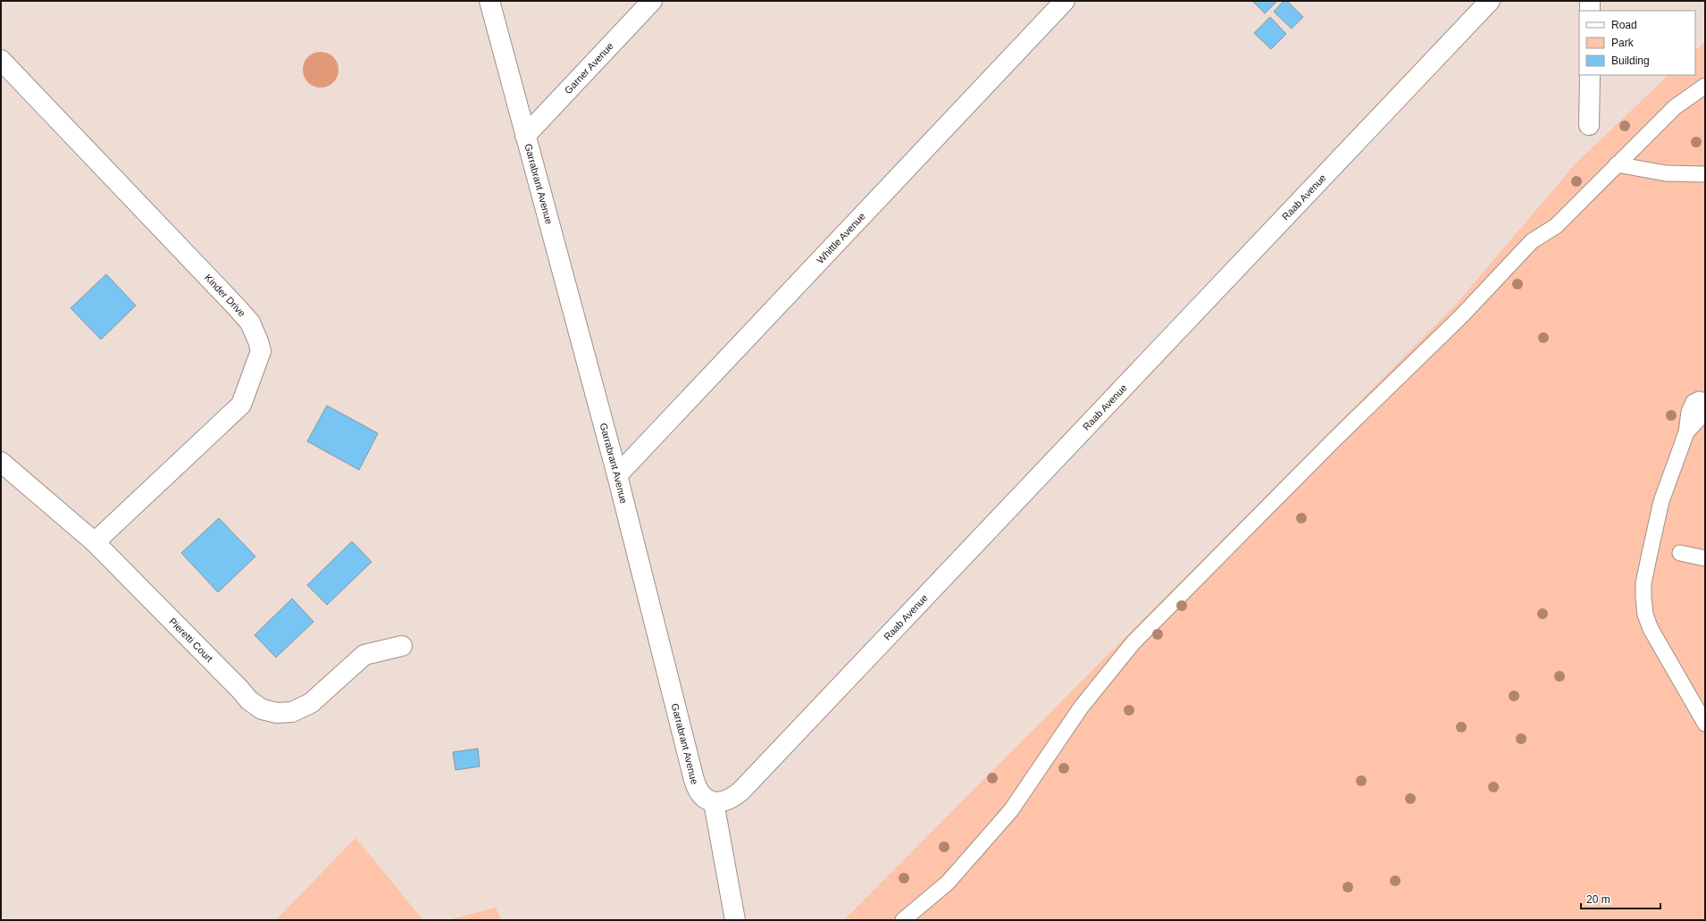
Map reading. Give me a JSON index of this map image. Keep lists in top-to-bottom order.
{
  "streets": {
    "street": [
      "Garner Avenue",
      "Garrabrant Avenue",
      "Raab Avenue",
      "Whittle Avenue",
      "Kinder Drive",
      "Pieretti Court"
    ]
  },
  "crossings": [
    ["Garner Avenue", "Garrabrant Avenue"],
    ["Garrabrant Avenue", "Raab Avenue"],
    ["Garrabrant Avenue", "Whittle Avenue"],
    ["Kinder Drive", "Pieretti Court"]
  ],
  "legend": ["Road", "Park", "Building"],
  "scale_bar": "20 m"
}
